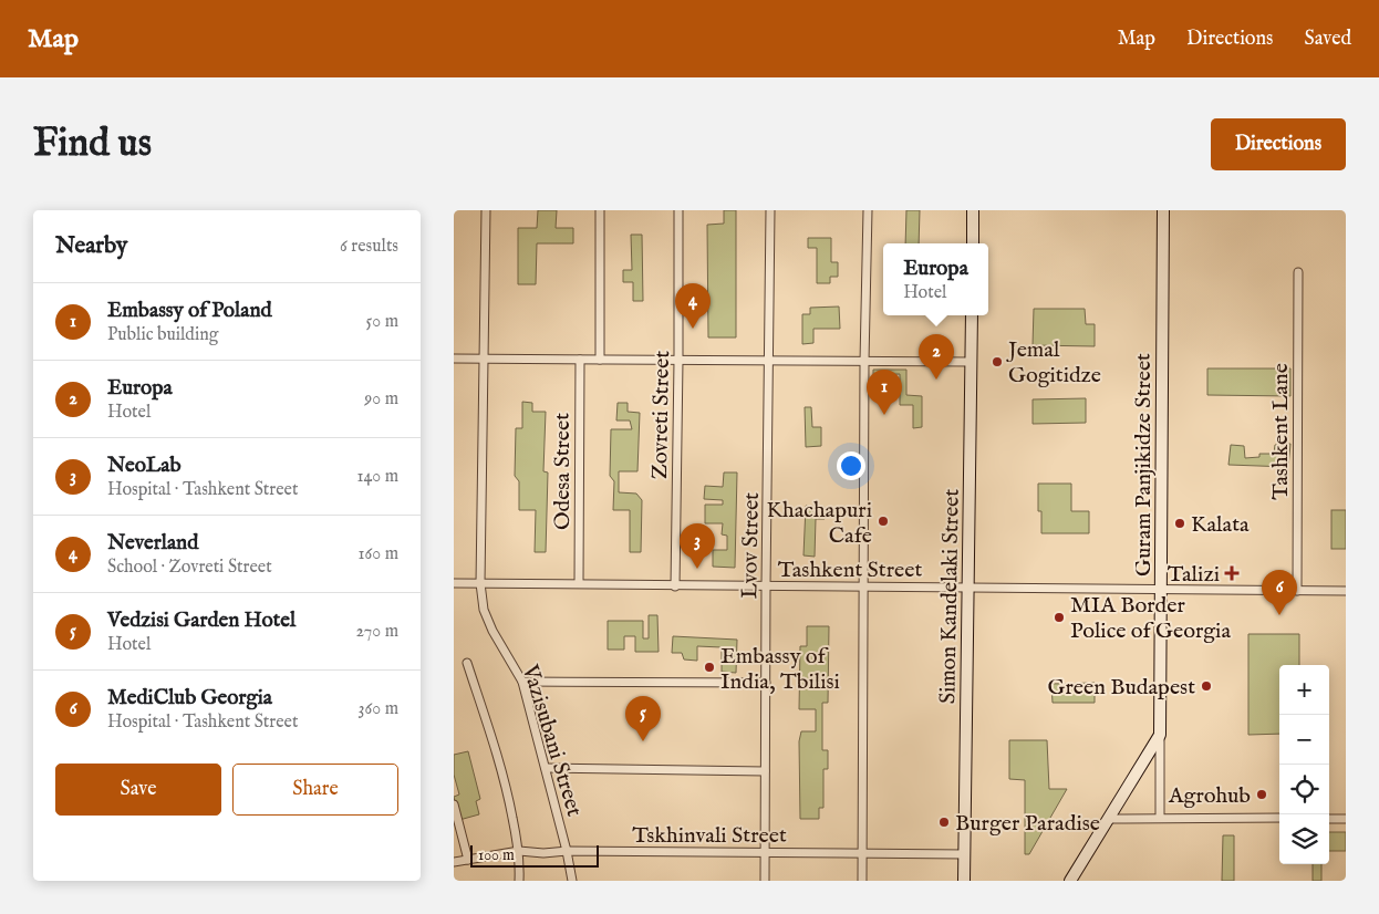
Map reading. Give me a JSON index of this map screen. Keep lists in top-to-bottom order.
{
  "streets": {
    "main road": ["Guram Panjikidze Street", "Simon Kandelaki Street"],
    "street": [
      "Zovreti Street",
      "Tashkent Lane",
      "Odesa Street",
      "Lvov Street",
      "Tashkent Street",
      "Vazisubani Street",
      "Tskhinvali Street"
    ]
  },
  "crossings": [
    ["Zovreti Street", "Tashkent Street"],
    ["Tashkent Lane", "Tashkent Street"],
    ["Guram Panjikidze Street", "Tashkent Street"],
    ["Odesa Street", "Tashkent Street"],
    ["Lvov Street", "Tashkent Street"],
    ["Lvov Street", "Tskhinvali Street"],
    ["Tashkent Street", "Simon Kandelaki Street"],
    ["Tashkent Street", "Vazisubani Street"],
    ["Simon Kandelaki Street", "Tskhinvali Street"],
    ["Vazisubani Street", "Tskhinvali Street"]
  ],
  "places": {
    "other": [
      "Jemal Gogitidze",
      "Khachapuri Cafe",
      "Kalata",
      "MIA Border Police of Georgia",
      "Embassy of India, Tbilisi",
      "Green Budapest",
      "Agrohub",
      "Burger Paradise"
    ],
    "health": ["Talizi"]
  },
  "scale_bar": "100 m",
  "page": {
    "header": "Map",
    "nav": ["Map", "Directions", "Saved"],
    "buttons": [
      "Directions",
      ["Save", "Share"]
    ],
    "title": "Find us",
    "heading": ["Nearby", "6 results"],
    "popup": ["Europa", "Hotel"],
    "list": [
      {
        "mark": "1",
        "name": "Embassy of Poland",
        "note": "Public building",
        "value": "50 m"
      },
      {
        "mark": "2",
        "name": "Europa",
        "note": "Hotel",
        "value": "90 m"
      },
      {
        "mark": "3",
        "name": "NeoLab",
        "note": "Hospital · Tashkent Street",
        "value": "140 m"
      },
      {
        "mark": "4",
        "name": "Neverland",
        "note": "School · Zovreti Street",
        "value": "160 m"
      },
      {
        "mark": "5",
        "name": "Vedzisi Garden Hotel",
        "note": "Hotel",
        "value": "270 m"
      },
      {
        "mark": "6",
        "name": "MediClub Georgia",
        "note": "Hospital · Tashkent Street",
        "value": "360 m"
      }
    ],
    "pins": [
      "4",
      "2",
      "1",
      "3",
      "6",
      "5"
    ],
    "map_buttons": ["+", "−"],
    "scale": "100 m"
  }
}
